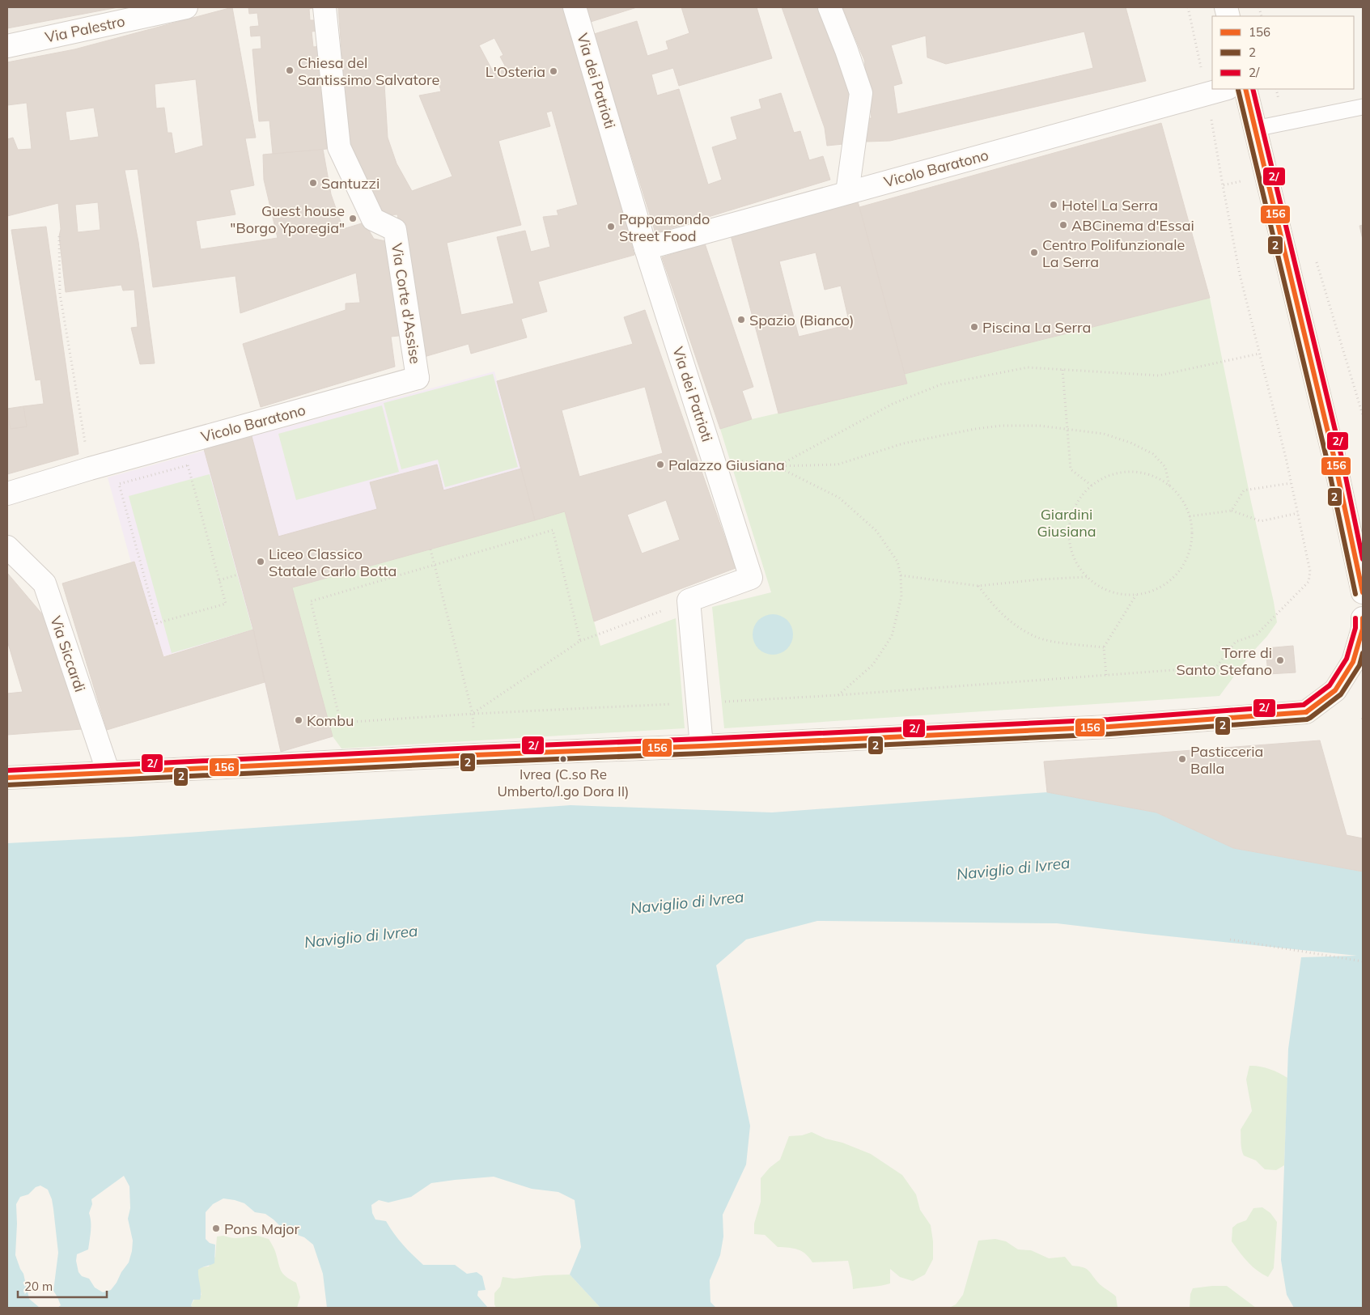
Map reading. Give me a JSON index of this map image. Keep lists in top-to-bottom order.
{
  "streets": {
    "street": [
      "Via Palestro",
      "Via dei Patrioti",
      "Vicolo Baratono",
      "Via Corte d'Assise",
      "Via Siccardi"
    ]
  },
  "crossings": [
    ["Via dei Patrioti", "Vicolo Baratono"],
    ["Vicolo Baratono", "Via Corte d'Assise"]
  ],
  "water": ["Naviglio di Ivrea"],
  "parks": ["Giardini Giusiana"],
  "places": [
    "Chiesa del Santissimo Salvatore",
    "L'Osteria",
    "Santuzzi",
    "Hotel La Serra",
    "Guest house \"Borgo Yporegia\"",
    "ABCinema d'Essai",
    "Pappamondo Street Food",
    "Centro Polifunzionale La Serra",
    "Spazio (Bianco)",
    "Piscina La Serra",
    "Palazzo Giusiana",
    "Liceo Classico Statale Carlo Botta",
    "Torre di Santo Stefano",
    "Kombu",
    "Ivrea (C.so Re Umberto/l.go Dora II)",
    "Pasticceria Balla",
    "Pons Major"
  ],
  "lines": ["transit line 156", "transit line 2/", "transit line 2"],
  "legend": ["156", "2", "2/"],
  "scale_bar": "20 m"
}
